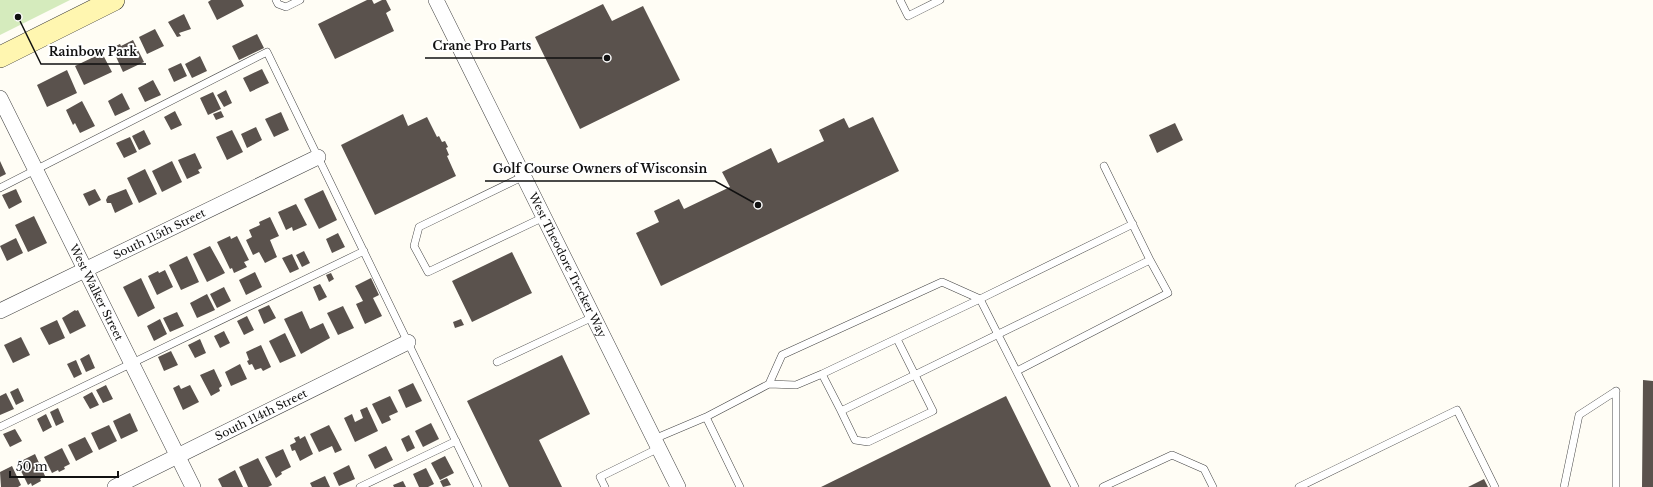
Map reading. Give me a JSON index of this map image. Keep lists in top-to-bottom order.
{
  "streets": {
    "street": [
      "South 115th Street",
      "West Theodore Trecker Way",
      "West Walker Street",
      "South 114th Street"
    ]
  },
  "crossings": [
    ["South 115th Street", "West Walker Street"],
    ["West Walker Street", "South 114th Street"]
  ],
  "places": ["Rainbow Park", "Crane Pro Parts", "Golf Course Owners of Wisconsin"],
  "scale_bar": "50 m"
}
